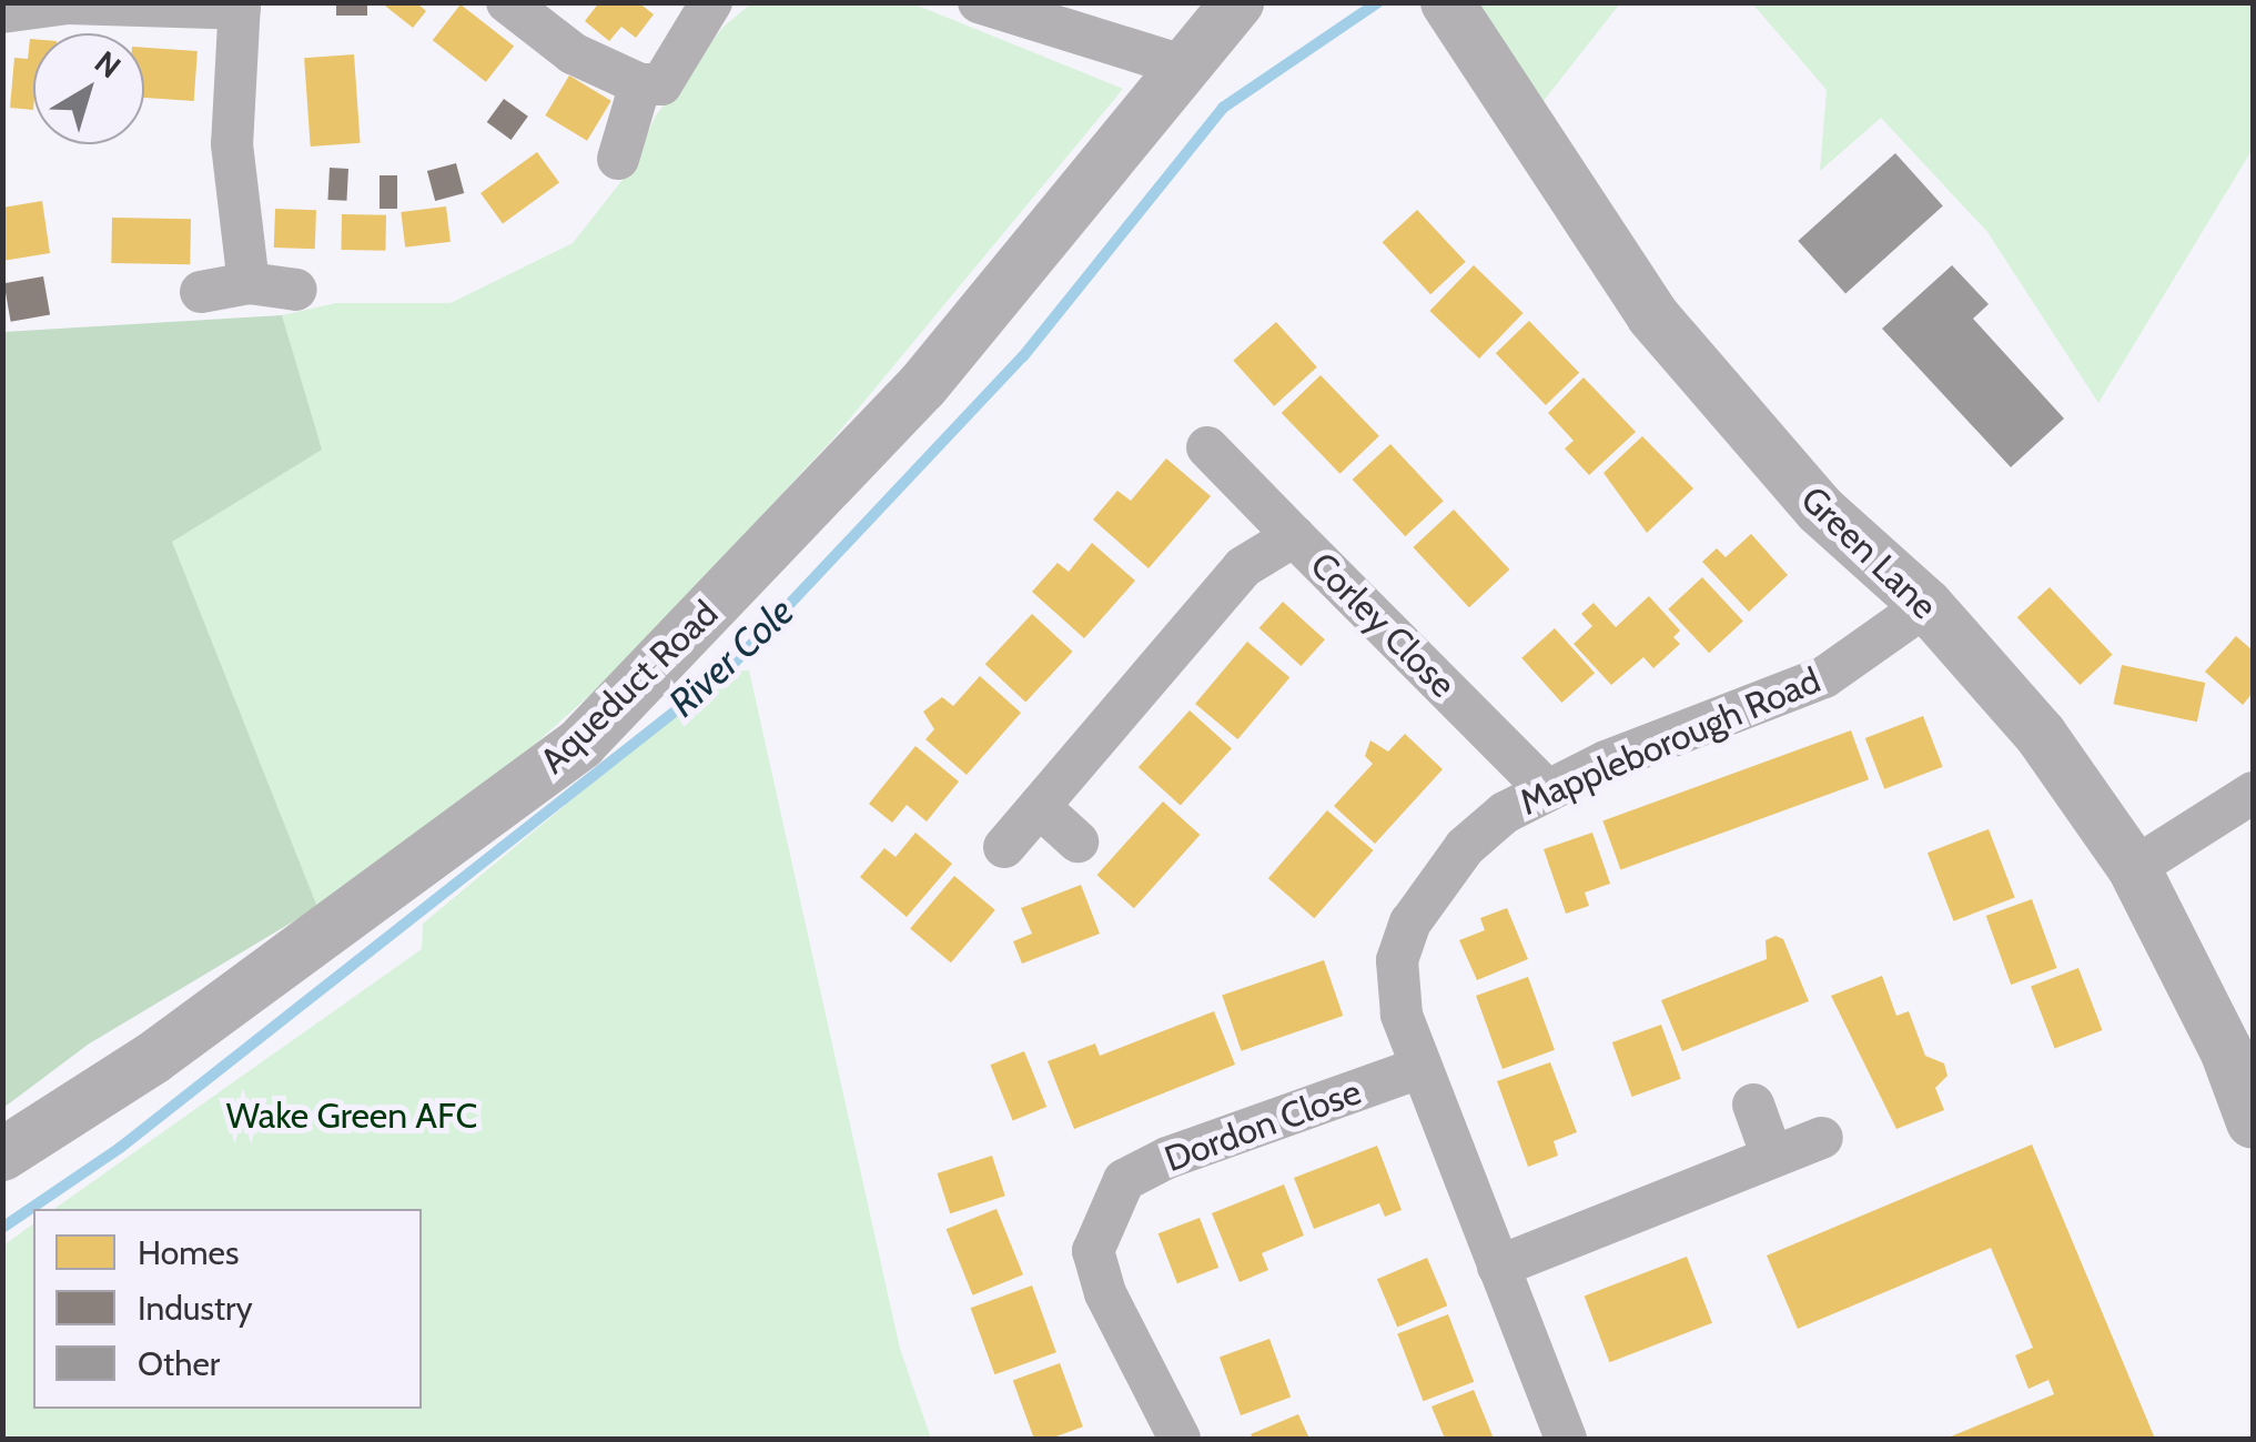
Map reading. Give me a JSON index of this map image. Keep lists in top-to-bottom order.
{
  "streets": {
    "street": [
      "Green Lane",
      "Corley Close",
      "Aqueduct Road",
      "Mappleborough Road",
      "Dordon Close"
    ]
  },
  "crossings": [
    ["Green Lane", "Mappleborough Road"],
    ["Corley Close", "Mappleborough Road"],
    ["Mappleborough Road", "Dordon Close"]
  ],
  "water": ["River Cole"],
  "parks": ["Wake Green AFC"],
  "legend": ["Homes", "Industry", "Other"],
  "north": "top right"
}
